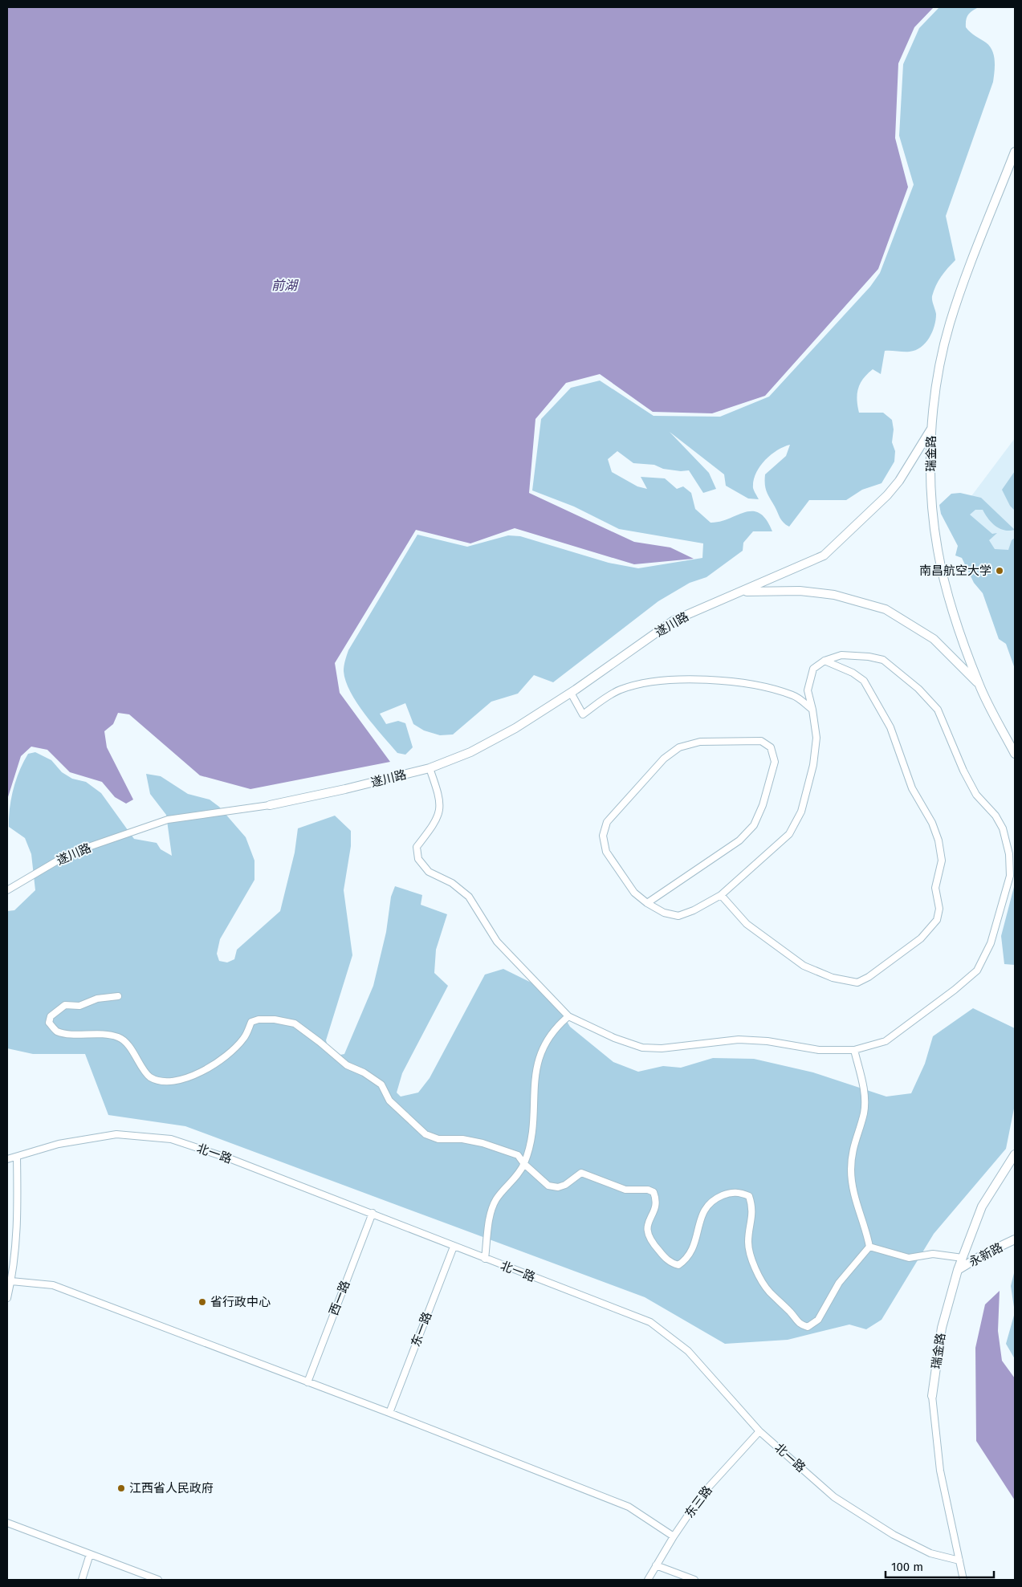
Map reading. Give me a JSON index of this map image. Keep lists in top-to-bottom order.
{
  "streets": {
    "street": [
      "瑞金路",
      "遂川路",
      "北一路",
      "永新路",
      "西一路",
      "东一路",
      "东三路"
    ]
  },
  "crossings": [
    ["瑞金路", "遂川路"],
    ["瑞金路", "北一路"],
    ["瑞金路", "永新路"],
    ["北一路", "西一路"],
    ["北一路", "东一路"],
    ["北一路", "东三路"]
  ],
  "water": ["前湖"],
  "places": ["南昌航空大学", "省行政中心", "江西省人民政府"],
  "scale_bar": "100 m"
}
